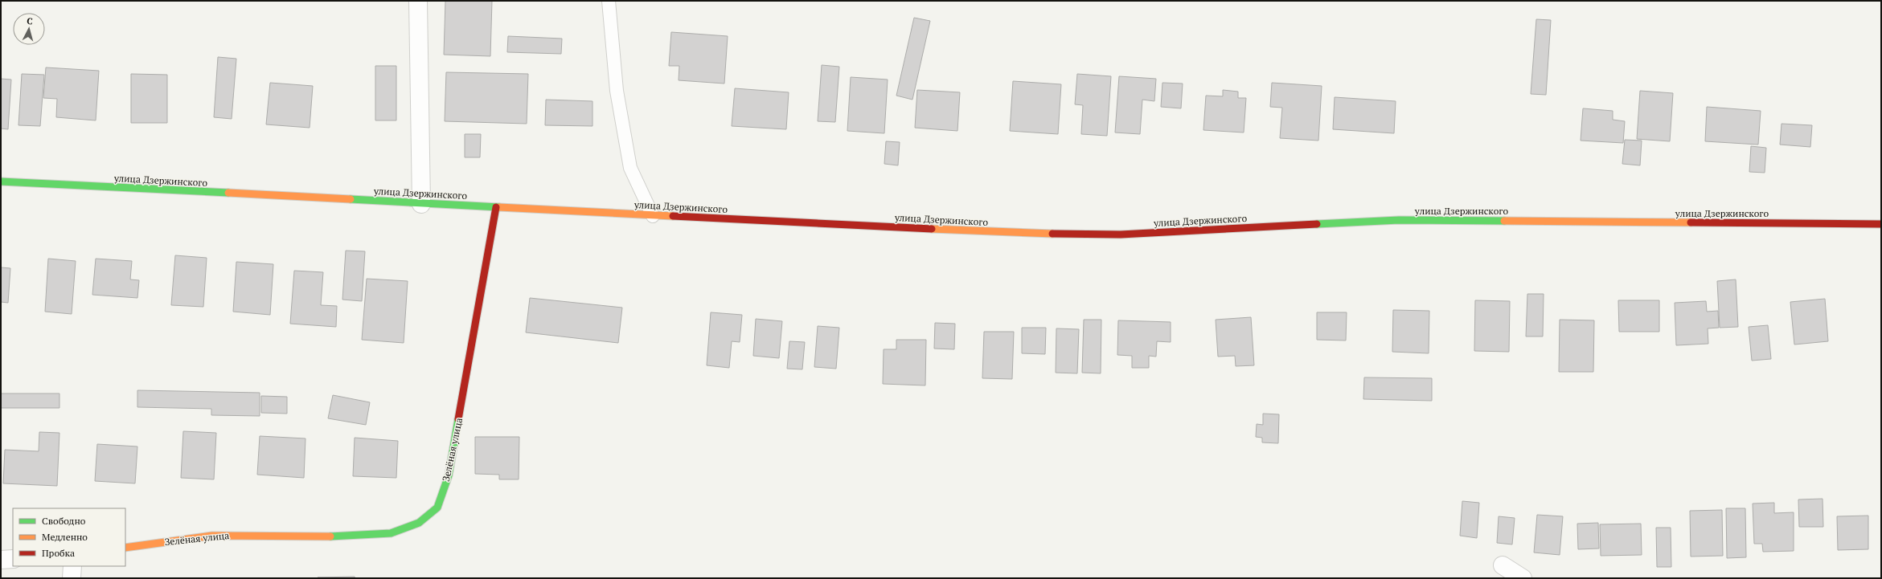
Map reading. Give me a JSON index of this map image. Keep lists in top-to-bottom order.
{
  "streets": {
    "street": ["улица Дзержинского", "Зелёная улица"]
  },
  "crossings": [
    ["улица Дзержинского", "Зелёная улица"]
  ],
  "legend": ["Свободно", "Медленно", "Пробка"],
  "north": "top"
}
